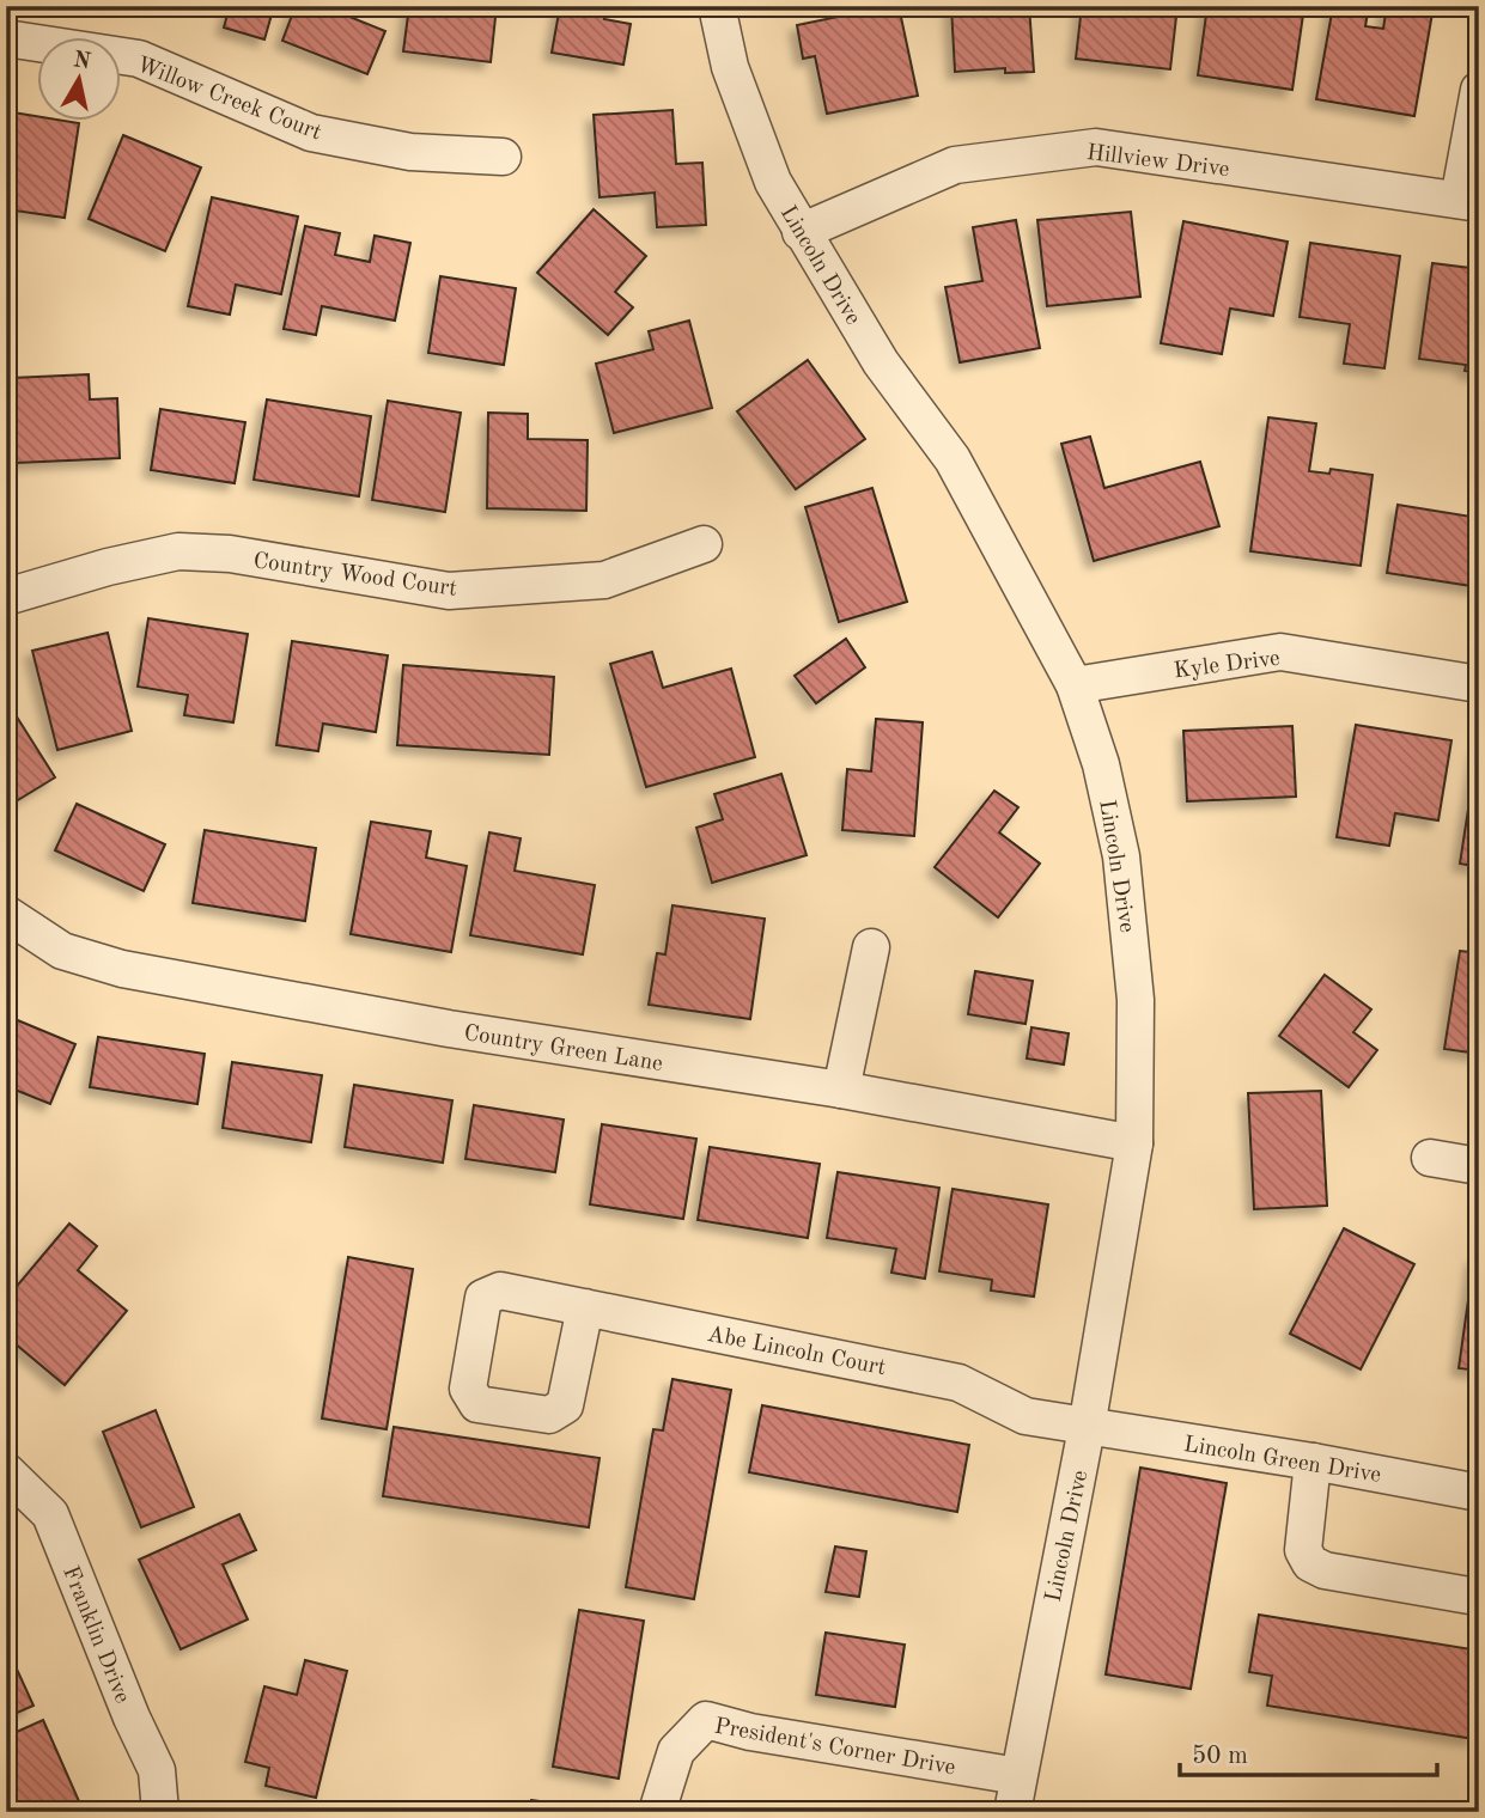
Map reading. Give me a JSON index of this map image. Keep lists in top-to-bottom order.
{
  "streets": {
    "street": [
      "Willow Creek Court",
      "Hillview Drive",
      "Lincoln Drive",
      "Country Wood Court",
      "Kyle Drive",
      "Country Green Lane",
      "Abe Lincoln Court",
      "Lincoln Green Drive",
      "Franklin Drive",
      "President's Corner Drive"
    ]
  },
  "crossings": [
    ["Hillview Drive", "Lincoln Drive"],
    ["Lincoln Drive", "Kyle Drive"],
    ["Lincoln Drive", "Country Green Lane"],
    ["Lincoln Drive", "Abe Lincoln Court"],
    ["Lincoln Drive", "Lincoln Green Drive"],
    ["Lincoln Drive", "President's Corner Drive"],
    ["Abe Lincoln Court", "Lincoln Green Drive"]
  ],
  "scale_bar": "50 m",
  "north": "top"
}
